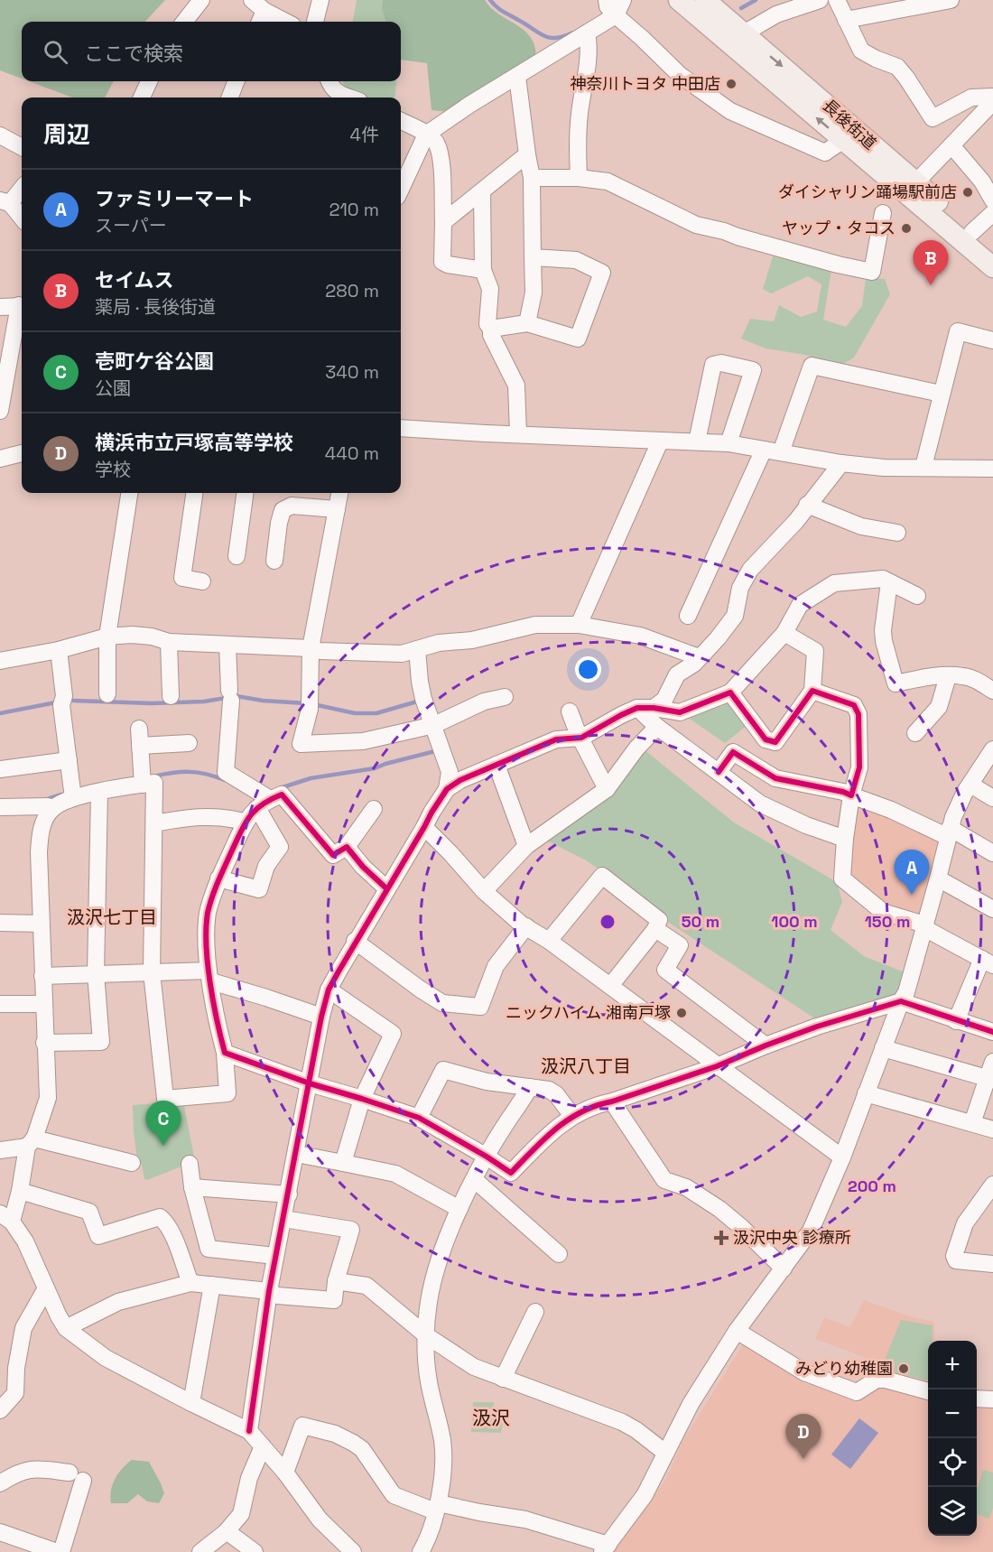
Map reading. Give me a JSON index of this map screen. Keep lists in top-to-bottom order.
{
  "streets": {
    "main road": ["長後街道"]
  },
  "districts": ["汲沢七丁目", "汲沢八丁目", "汲沢"],
  "places": {
    "other": [
      "神奈川トヨタ 中田店",
      "ダイシャリン踊場駅前店",
      "ヤップ・タコス",
      "ニックハイム 湘南戸塚",
      "みどり幼稚園"
    ],
    "health": ["汲沢中央 診療所"]
  },
  "page": {
    "search": "ここで検索",
    "heading": ["周辺", "4件"],
    "list": [
      {
        "mark": "A",
        "name": "ファミリーマート",
        "note": "スーパー",
        "value": "210 m"
      },
      {
        "mark": "B",
        "name": "セイムス",
        "note": "薬局 · 長後街道",
        "value": "280 m"
      },
      {
        "mark": "C",
        "name": "壱町ケ谷公園",
        "note": "公園",
        "value": "340 m"
      },
      {
        "mark": "D",
        "name": "横浜市立戸塚高等学校",
        "note": "学校",
        "value": "440 m"
      }
    ],
    "pins": [
      "B",
      "A",
      "C",
      "D"
    ],
    "map_buttons": ["+", "−"]
  },
  "rings": [
    "50 m",
    "100 m",
    "150 m",
    "200 m"
  ]
}
